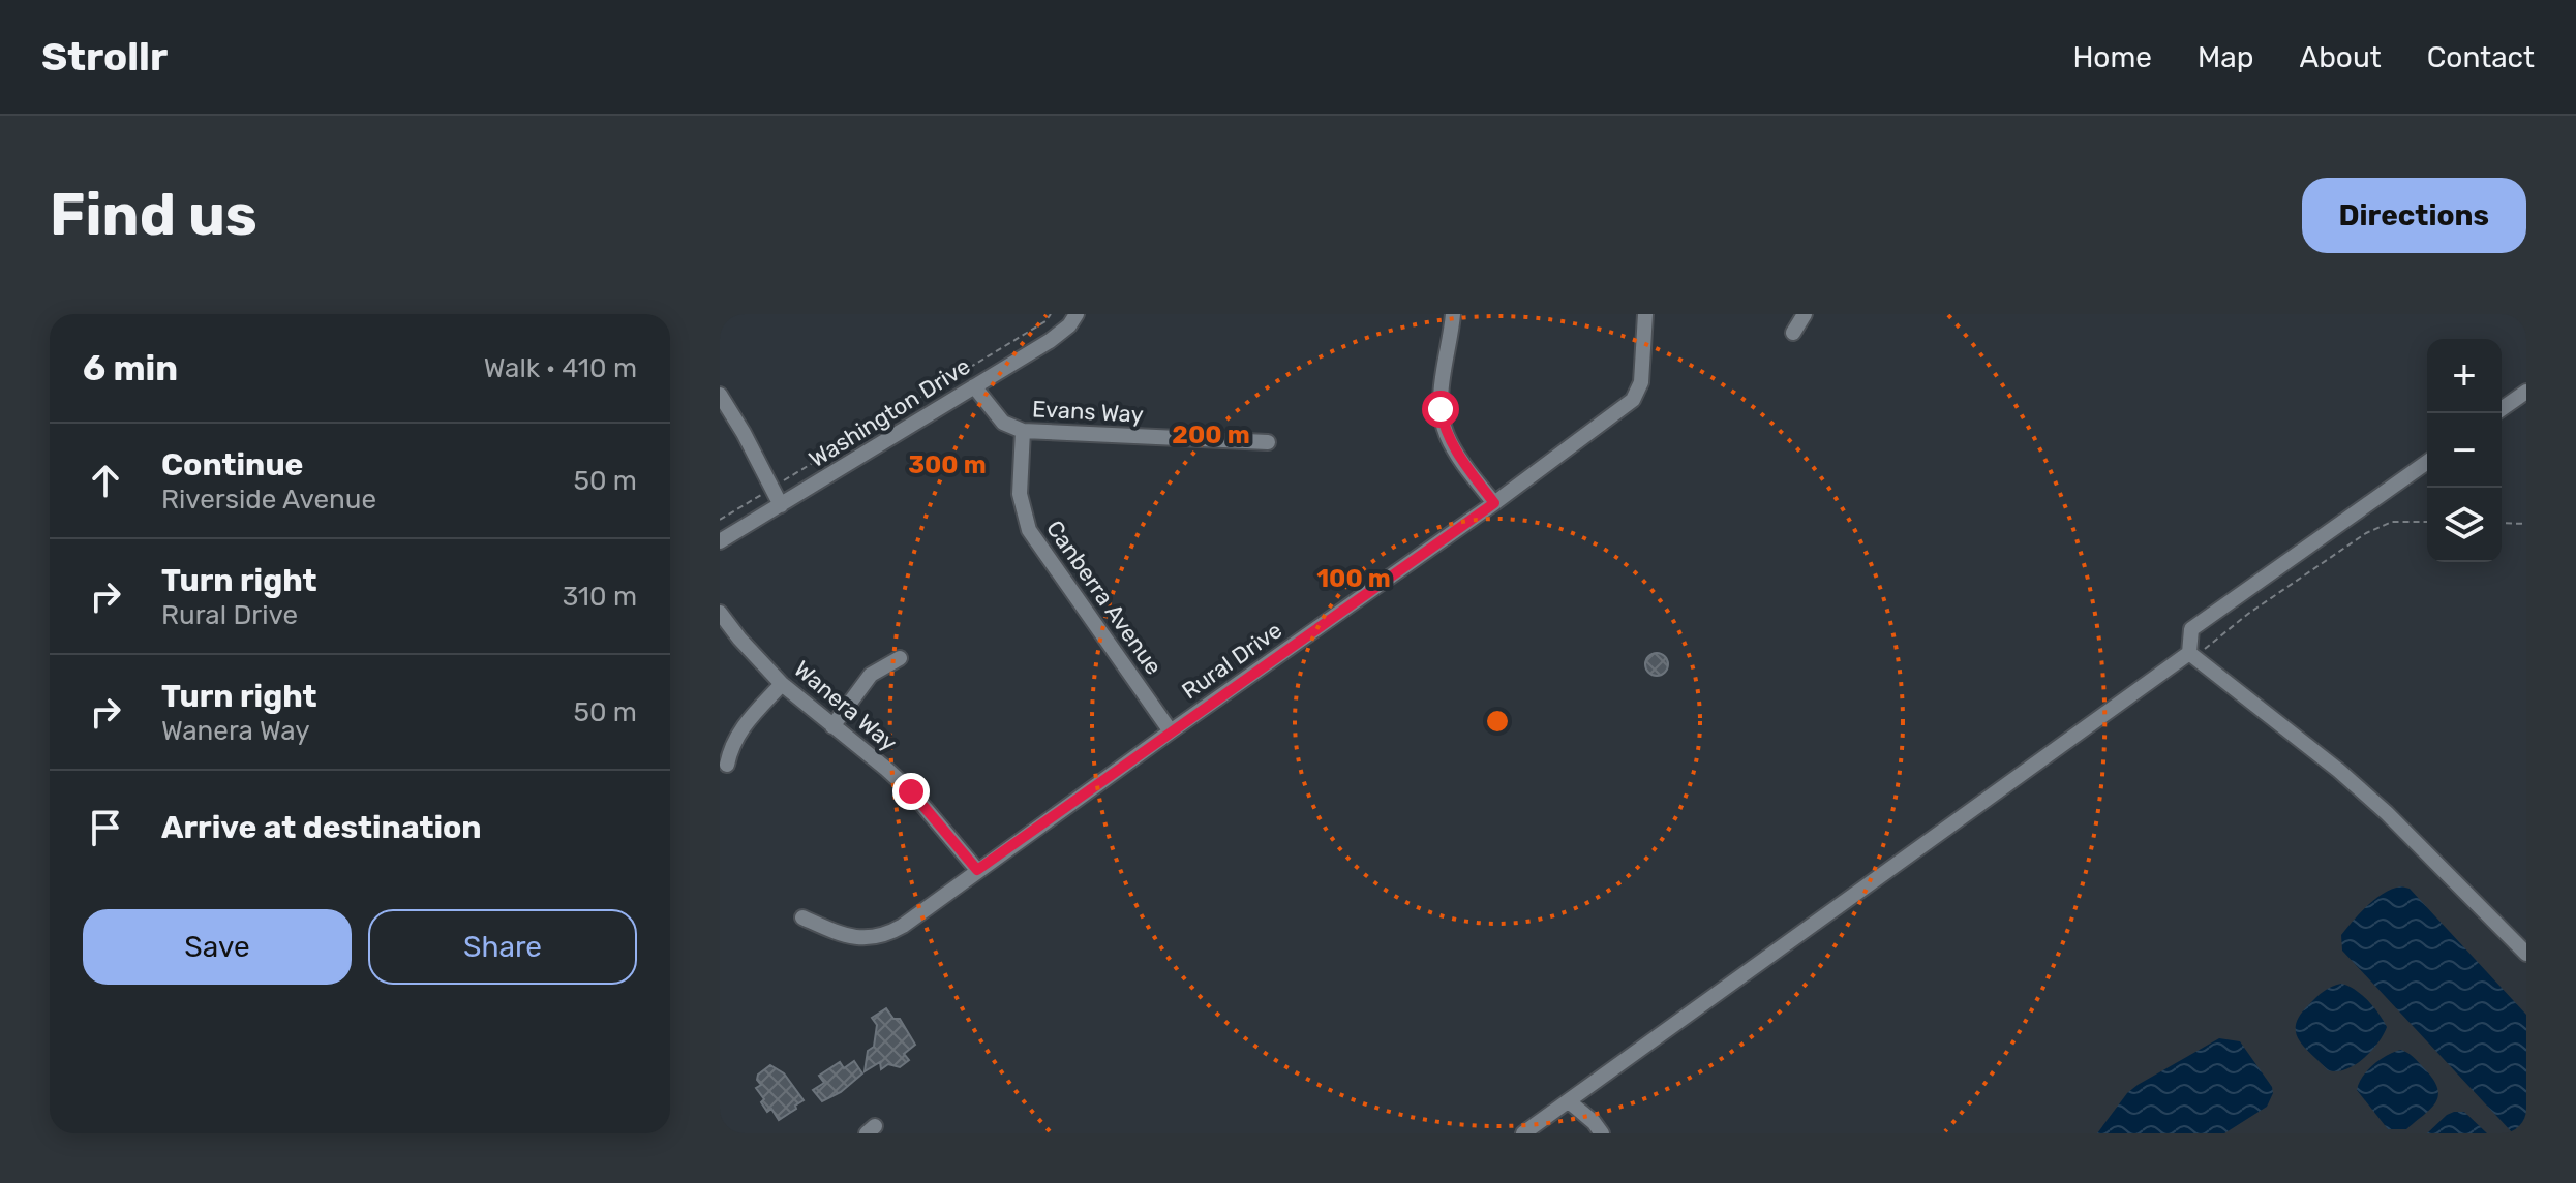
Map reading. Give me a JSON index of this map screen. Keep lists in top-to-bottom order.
{
  "streets": {
    "street": [
      "Evans Way",
      "Washington Drive",
      "Canberra Avenue",
      "Rural Drive",
      "Wanera Way"
    ]
  },
  "crossings": [
    ["Evans Way", "Washington Drive"],
    ["Evans Way", "Canberra Avenue"],
    ["Canberra Avenue", "Rural Drive"],
    ["Rural Drive", "Wanera Way"]
  ],
  "page": {
    "header": "Strollr",
    "nav": [
      "Home",
      "Map",
      "About",
      "Contact"
    ],
    "buttons": [
      "Directions",
      ["Save", "Share"]
    ],
    "title": "Find us",
    "heading": ["6 min", "Walk · 410 m"],
    "map_buttons": ["+", "−"],
    "list": [
      ["Continue", "Riverside Avenue", "50 m"],
      ["Turn right", "Rural Drive", "310 m"],
      ["Turn right", "Wanera Way", "50 m"],
      "Arrive at destination"
    ]
  },
  "rings": ["200 m", "300 m", "100 m"]
}
